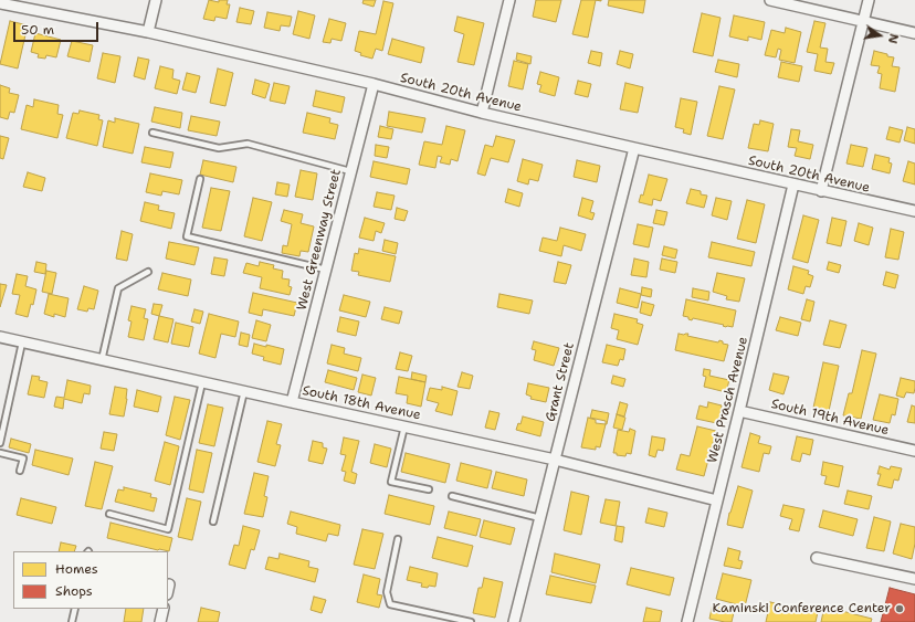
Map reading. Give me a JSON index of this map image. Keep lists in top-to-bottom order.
{
  "streets": {
    "street": [
      "South 20th Avenue",
      "West Greenway Street",
      "Grant Street",
      "West Prasch Avenue",
      "South 18th Avenue",
      "South 19th Avenue"
    ]
  },
  "crossings": [
    ["South 20th Avenue", "West Greenway Street"],
    ["South 20th Avenue", "Grant Street"],
    ["South 20th Avenue", "West Prasch Avenue"],
    ["West Greenway Street", "South 18th Avenue"],
    ["Grant Street", "South 18th Avenue"],
    ["West Prasch Avenue", "South 18th Avenue"],
    ["West Prasch Avenue", "South 19th Avenue"]
  ],
  "places": ["Kaminski Conference Center"],
  "legend": ["Homes", "Shops"],
  "scale_bar": "50 m",
  "north": "right"
}
